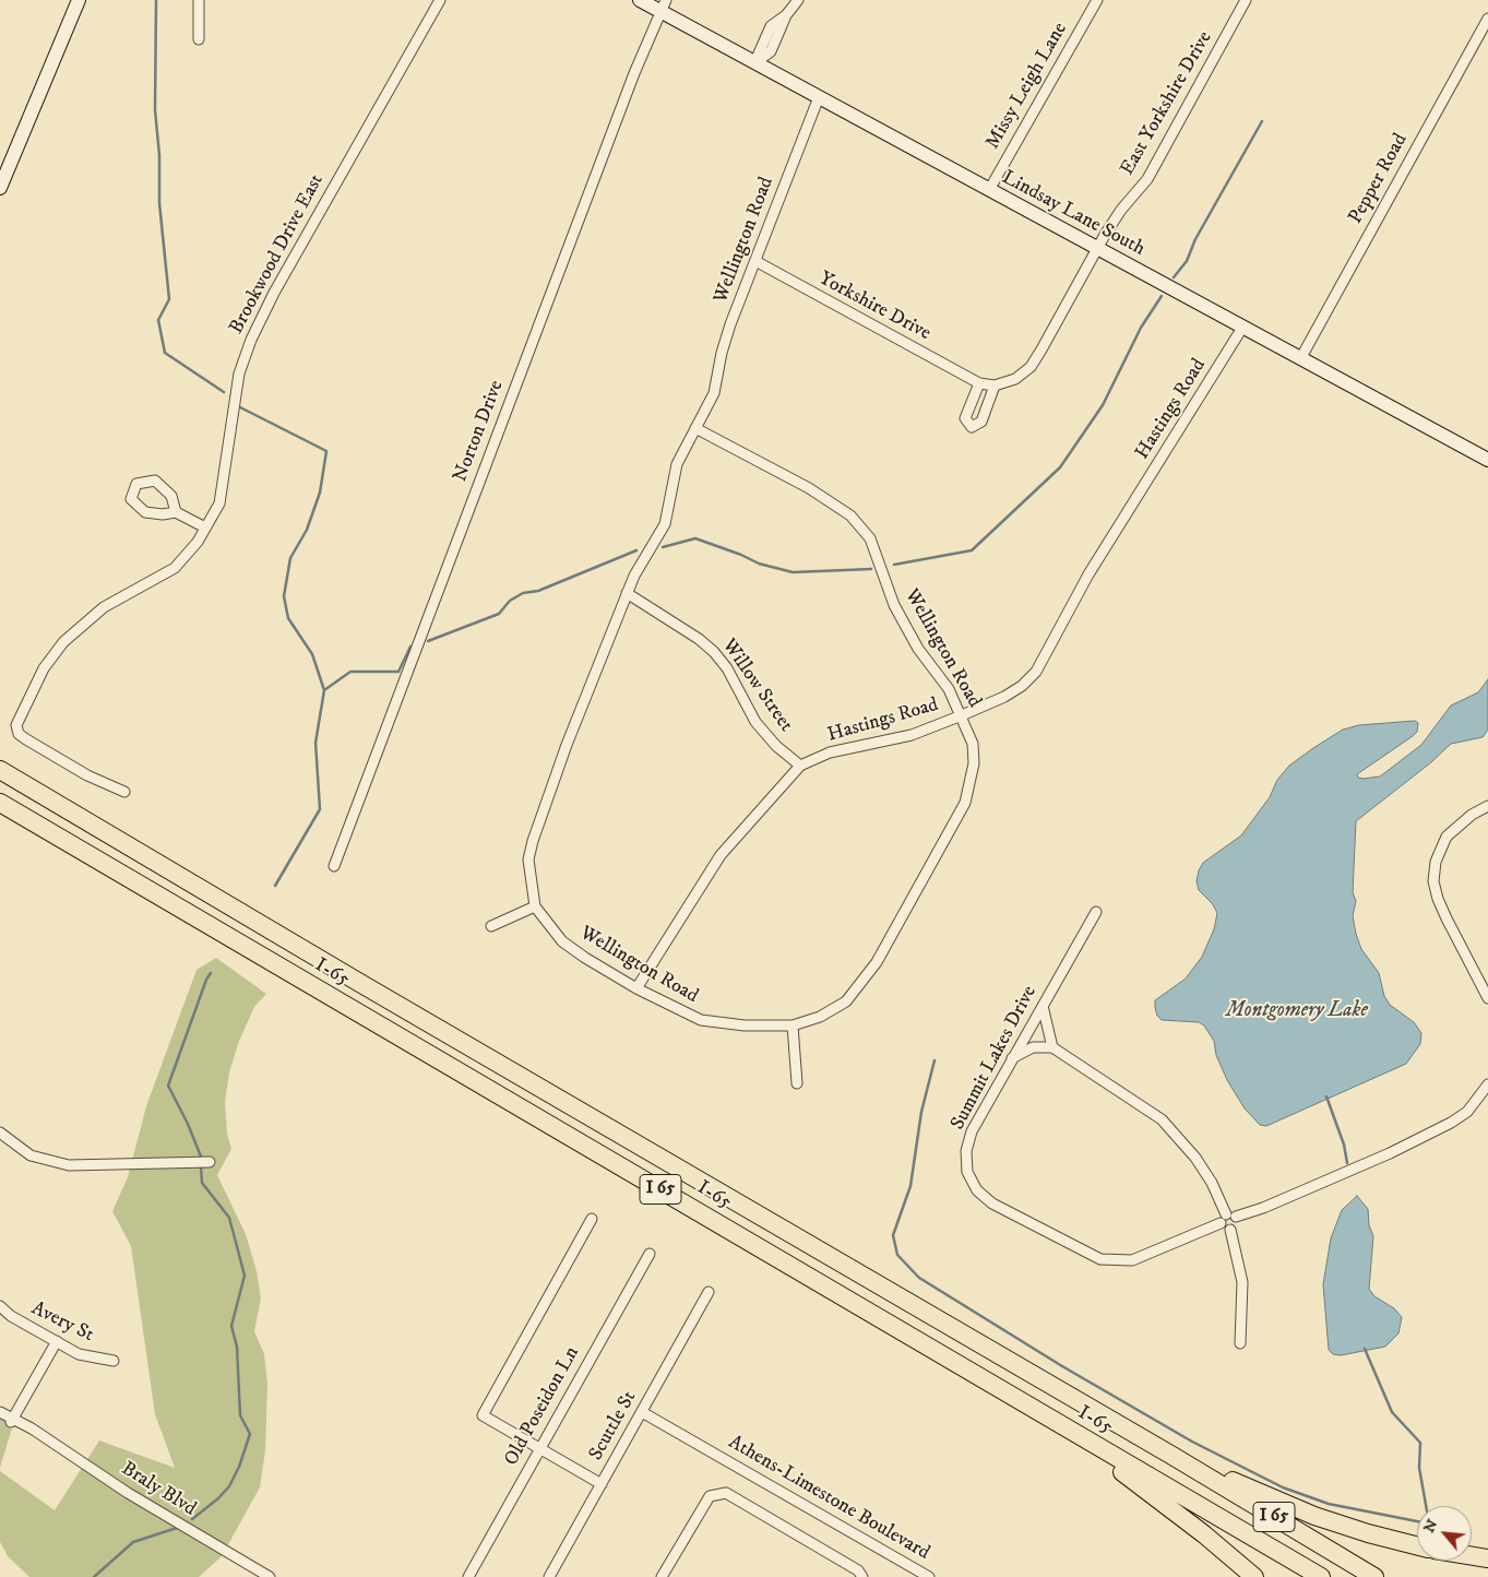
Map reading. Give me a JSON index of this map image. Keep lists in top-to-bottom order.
{
  "streets": {
    "highway": ["I-65", "I 65"],
    "street": [
      "Missy Leigh Lane",
      "East Yorkshire Drive",
      "Pepper Road",
      "Lindsay Lane South",
      "Wellington Road",
      "Brookwood Drive East",
      "Yorkshire Drive",
      "Hastings Road",
      "Norton Drive",
      "Willow Street",
      "Summit Lakes Drive",
      "Avery St",
      "Old Poseidon Ln",
      "Scuttle St",
      "Braly Blvd",
      "Athens-Limestone Boulevard"
    ]
  },
  "crossings": [
    ["Missy Leigh Lane", "Lindsay Lane South"],
    ["East Yorkshire Drive", "Lindsay Lane South"],
    ["East Yorkshire Drive", "Yorkshire Drive"],
    ["Pepper Road", "Lindsay Lane South"],
    ["Lindsay Lane South", "Wellington Road"],
    ["Lindsay Lane South", "Yorkshire Drive"],
    ["Lindsay Lane South", "Hastings Road"],
    ["Lindsay Lane South", "Norton Drive"],
    ["Wellington Road", "Yorkshire Drive"],
    ["Wellington Road", "Hastings Road"],
    ["Wellington Road", "Willow Street"],
    ["Hastings Road", "Willow Street"],
    ["Scuttle St", "Athens-Limestone Boulevard"]
  ],
  "water": ["Montgomery Lake"],
  "north": "top left"
}
